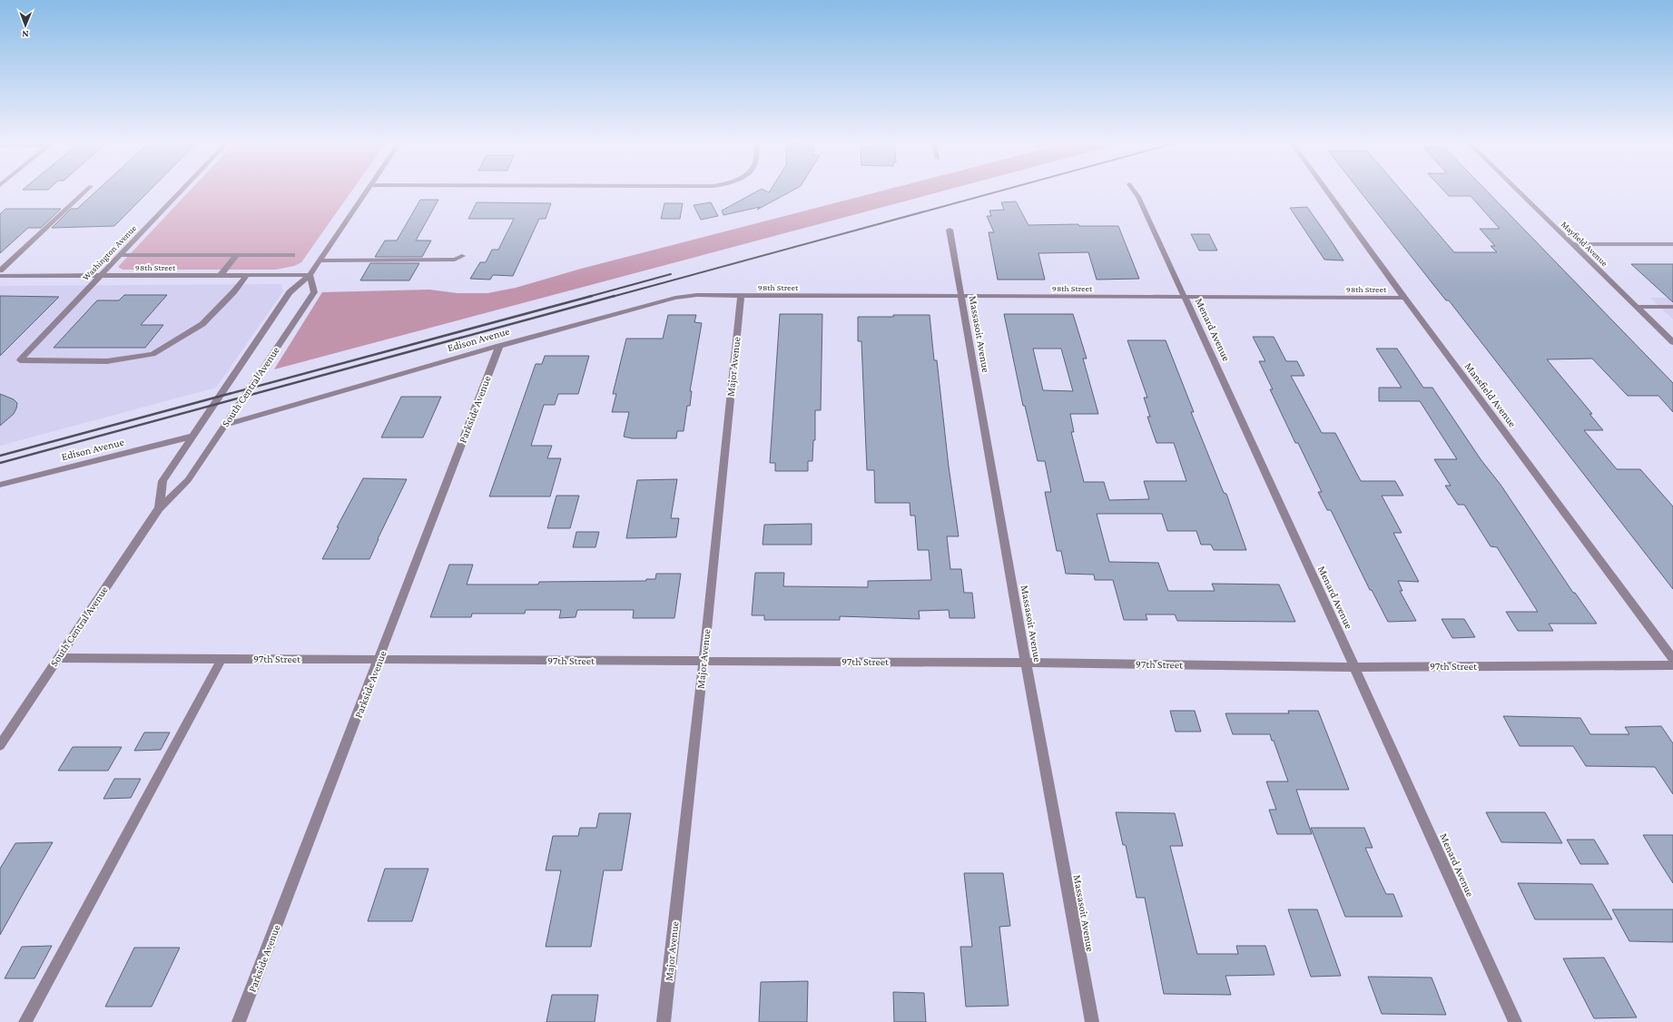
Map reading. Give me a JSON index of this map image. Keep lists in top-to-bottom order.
{
  "streets": {
    "street": [
      "Mayfield Avenue",
      "Washington Avenue",
      "98th Street",
      "Menard Avenue",
      "Massasoit Avenue",
      "Edison Avenue",
      "Major Avenue",
      "South Central Avenue",
      "Mansfield Avenue",
      "Parkside Avenue",
      "97th Street"
    ]
  },
  "crossings": [
    ["Washington Avenue", "98th Street"],
    ["98th Street", "Menard Avenue"],
    ["98th Street", "Massasoit Avenue"],
    ["98th Street", "Edison Avenue"],
    ["98th Street", "Major Avenue"],
    ["98th Street", "South Central Avenue"],
    ["98th Street", "Mansfield Avenue"],
    ["Menard Avenue", "97th Street"],
    ["Massasoit Avenue", "97th Street"],
    ["Edison Avenue", "Major Avenue"],
    ["Edison Avenue", "South Central Avenue"],
    ["Edison Avenue", "Parkside Avenue"],
    ["Major Avenue", "97th Street"],
    ["South Central Avenue", "97th Street"],
    ["Parkside Avenue", "97th Street"]
  ],
  "north": "bottom"
}
